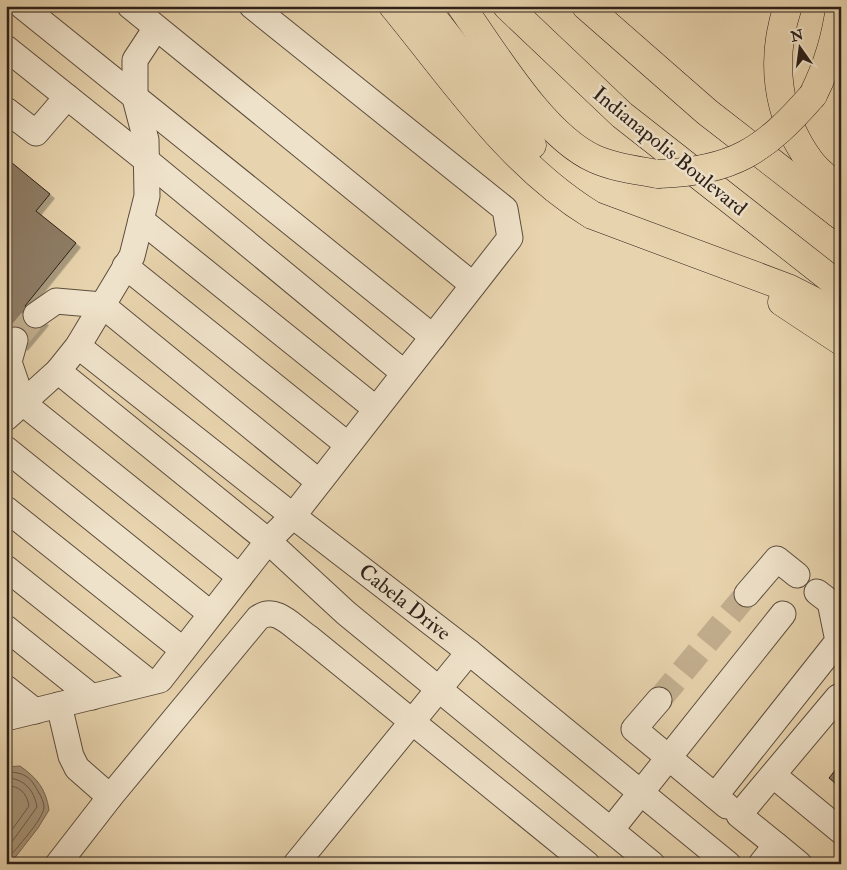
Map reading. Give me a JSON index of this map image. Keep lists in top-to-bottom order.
{
  "streets": {
    "main road": ["Indianapolis Boulevard"],
    "lane": ["Cabela Drive"]
  },
  "north": "top"
}
